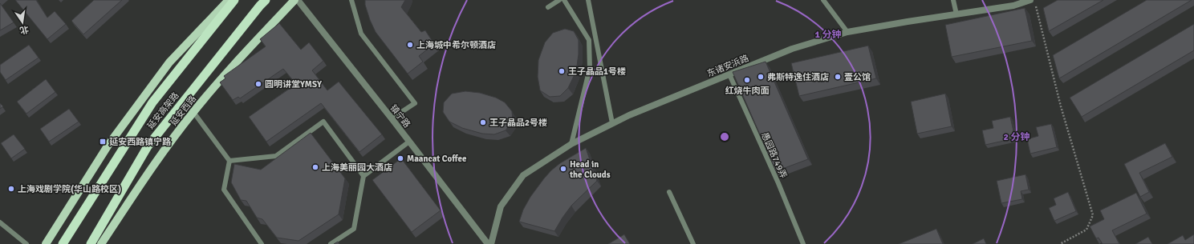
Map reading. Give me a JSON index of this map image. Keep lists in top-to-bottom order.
{
  "streets": {
    "highway": ["延安高架路"],
    "main road": ["延安西路"],
    "street": ["东诸安浜路", "镇宁路"],
    "lane": ["愚园路749弄"]
  },
  "crossings": [
    ["东诸安浜路", "愚园路749弄"]
  ],
  "places": {
    "other": [
      "上海城中希尔顿酒店",
      "王子晶品1号楼",
      "弗斯特逸住酒店",
      "壹公馆",
      "红烧牛肉面",
      "圆明讲堂YMSY",
      "王子晶品2号楼",
      "Maancat Coffee",
      "上海美丽园大酒店",
      "Head in the Clouds",
      "上海戏剧学院(华山路校区)"
    ],
    "transit": ["延安西路镇宁路"]
  },
  "north": "bottom",
  "rings": ["1 分钟", "2 分钟"]
}
